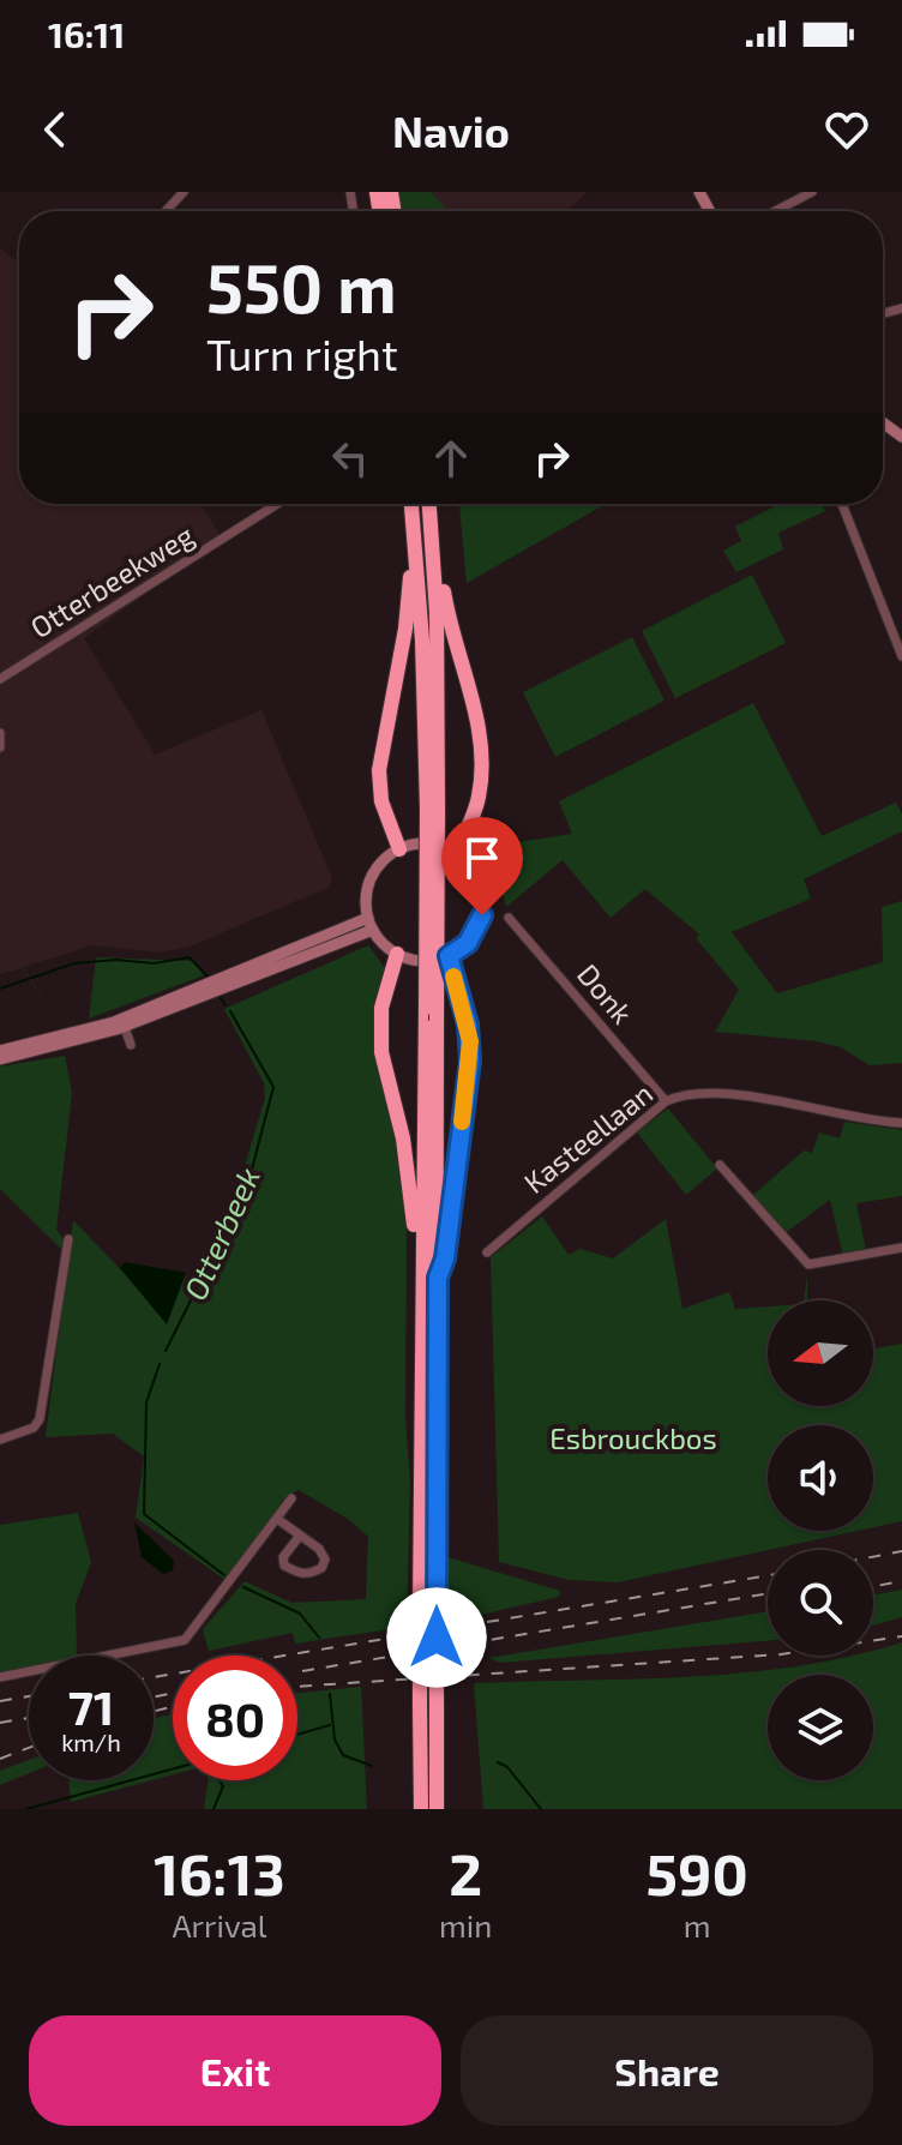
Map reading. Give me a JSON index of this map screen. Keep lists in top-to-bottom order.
{
  "streets": {
    "street": ["Otterbeekweg", "Donk", "Kasteellaan"]
  },
  "crossings": [
    ["Donk", "Kasteellaan"]
  ],
  "water": ["Otterbeek"],
  "parks": ["Esbrouckbos"],
  "north": "left",
  "page": {
    "status": "16:11",
    "header": "Navio",
    "turn": ["550 m", "Turn right"],
    "speed": "71 km/h",
    "limit": "80",
    "eta": [
      "16:13",
      "Arrival",
      "2",
      "min",
      "590",
      "m"
    ],
    "buttons": ["Exit", "Share"]
  }
}
